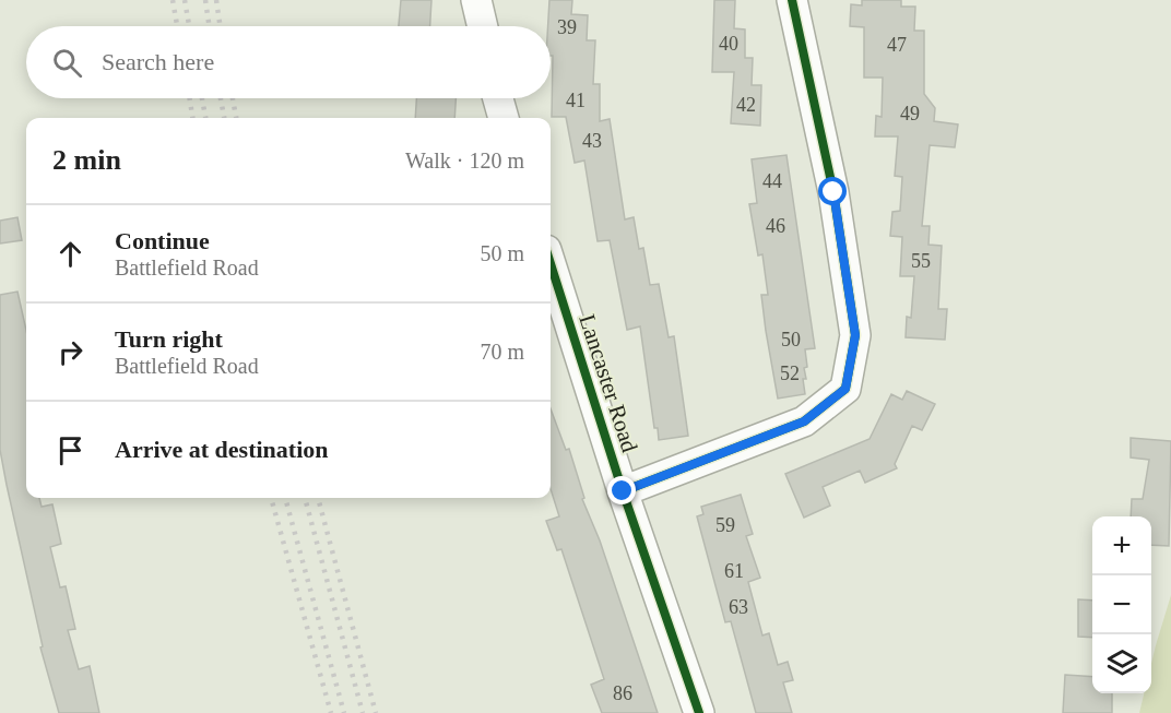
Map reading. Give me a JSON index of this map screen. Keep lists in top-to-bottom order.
{
  "streets": {
    "street": ["Lancaster Road"]
  },
  "house_numbers": [
    "39",
    "40",
    "47",
    "41",
    "42",
    "49",
    "43",
    "44",
    "46",
    "55",
    "50",
    "52",
    "59",
    "61",
    "63",
    "86"
  ],
  "page": {
    "search": "Search here",
    "heading": ["2 min", "Walk · 120 m"],
    "list": [
      ["Continue", "Battlefield Road", "50 m"],
      ["Turn right", "Battlefield Road", "70 m"],
      "Arrive at destination"
    ],
    "map_buttons": ["+", "−"]
  }
}
